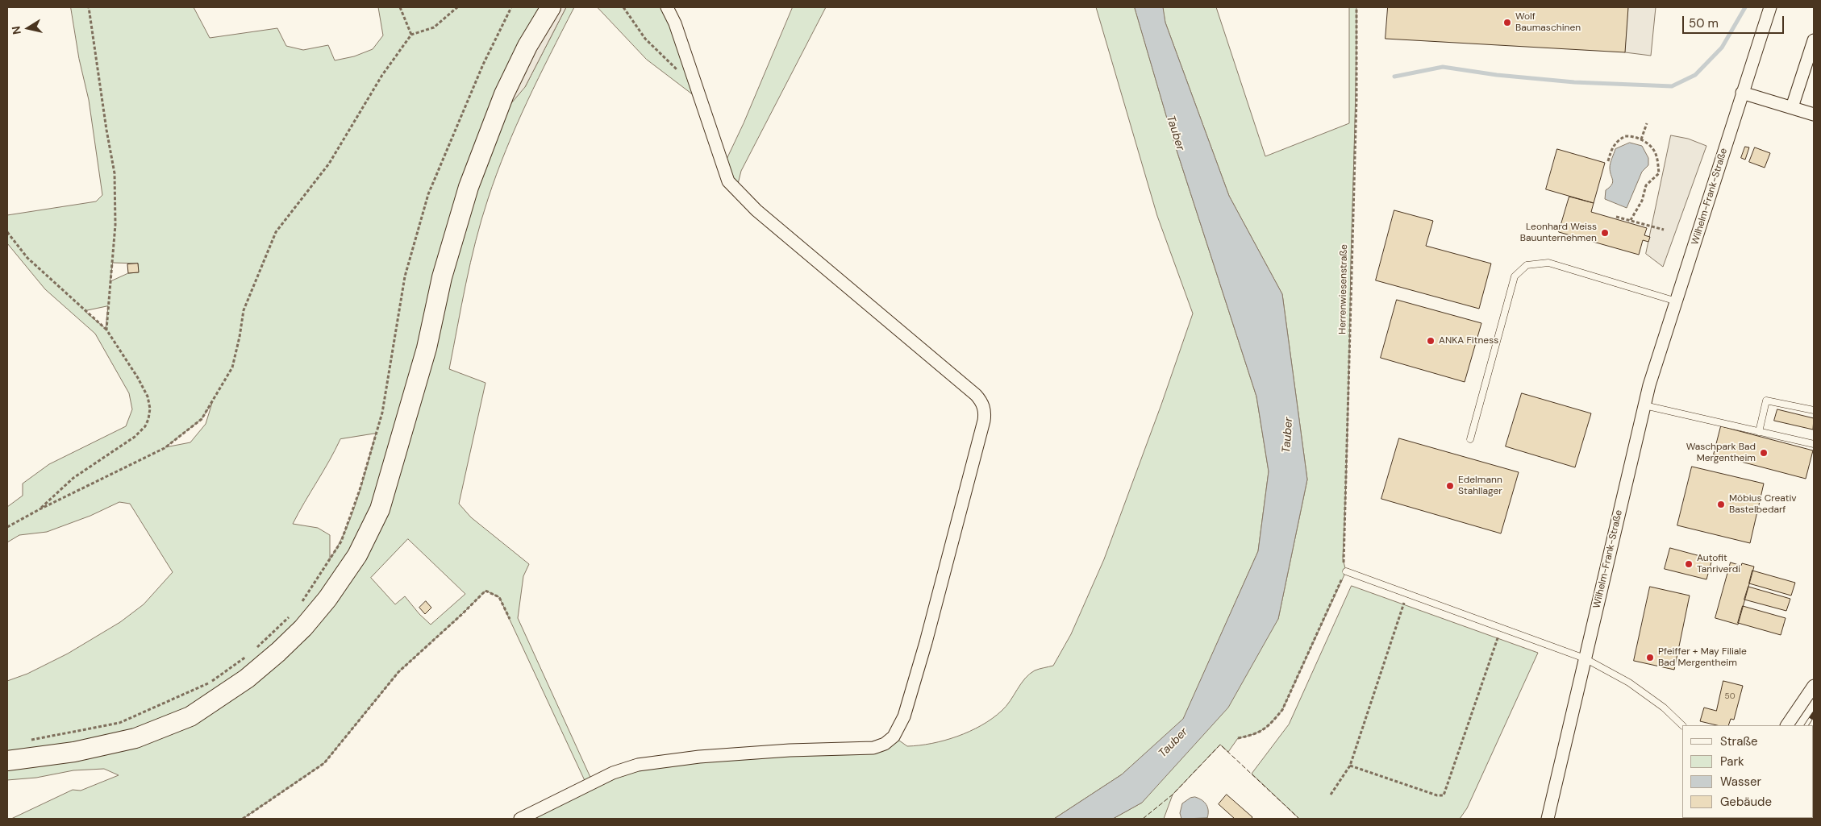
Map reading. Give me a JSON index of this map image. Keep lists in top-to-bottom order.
{
  "streets": {
    "street": ["Wilhelm-Frank-Straße"],
    "path": ["Herrenwiesenstraße"]
  },
  "water": ["Tauber"],
  "places": [
    "Wolf Baumaschinen",
    "Leonhard Weiss Bauunternehmen",
    "ANKA Fitness",
    "Waschpark Bad Mergentheim",
    "Edelmann Stahllager",
    "Möbius Creativ Bastelbedarf",
    "Autofit Tanriverdi",
    "Pfeiffer + May Filiale Bad Mergentheim"
  ],
  "house_numbers": ["50"],
  "legend": [
    "Straße",
    "Park",
    "Wasser",
    "Gebäude"
  ],
  "scale_bar": "50 m",
  "north": "left"
}
